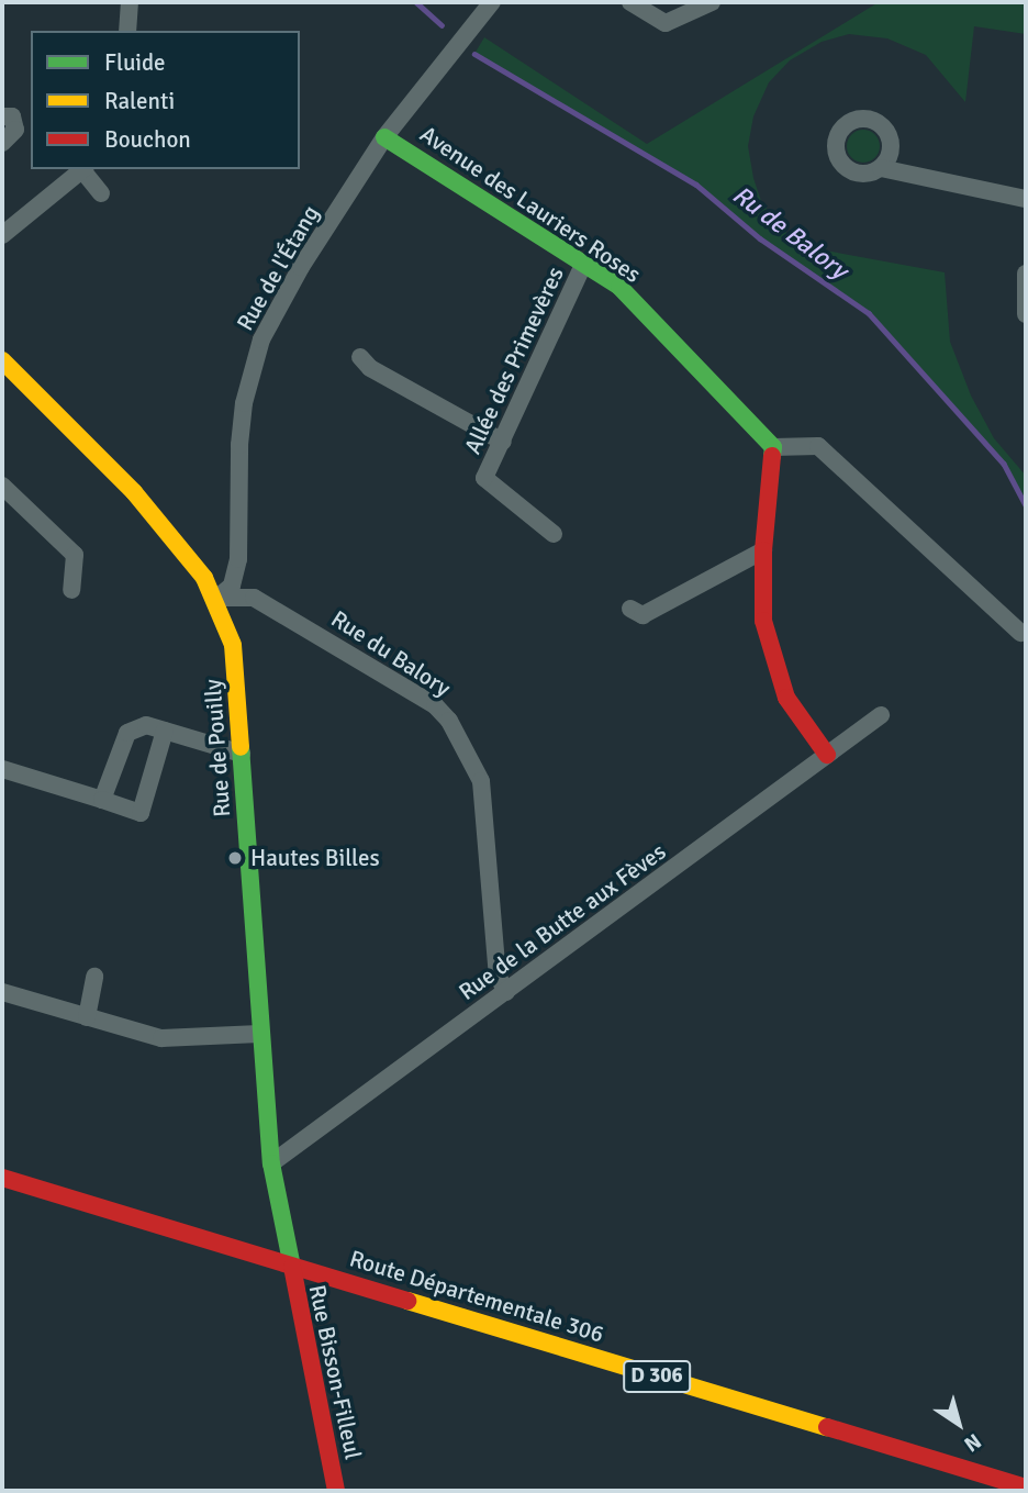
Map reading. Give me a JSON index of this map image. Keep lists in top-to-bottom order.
{
  "streets": {
    "street": [
      "Avenue des Lauriers Roses",
      "Rue de l'Étang",
      "Allée des Primevères",
      "Rue du Balory",
      "Rue de Pouilly",
      "Rue de la Butte aux Fèves",
      "Route Départementale 306",
      "Rue Bisson-Filleul",
      "D 306"
    ]
  },
  "crossings": [
    ["Avenue des Lauriers Roses", "Rue de l'Étang"],
    ["Avenue des Lauriers Roses", "Allée des Primevères"],
    ["Rue de l'Étang", "Rue du Balory"],
    ["Rue de l'Étang", "Rue de Pouilly"],
    ["Rue du Balory", "Rue de Pouilly"],
    ["Rue du Balory", "Rue de la Butte aux Fèves"],
    ["Rue de Pouilly", "Rue de la Butte aux Fèves"],
    ["Rue de Pouilly", "Route Départementale 306"],
    ["Rue de Pouilly", "Rue Bisson-Filleul"],
    ["Route Départementale 306", "Rue Bisson-Filleul"]
  ],
  "water": ["Ru de Balory"],
  "places": ["Hautes Billes"],
  "legend": ["Fluide", "Ralenti", "Bouchon"],
  "north": "bottom right"
}
